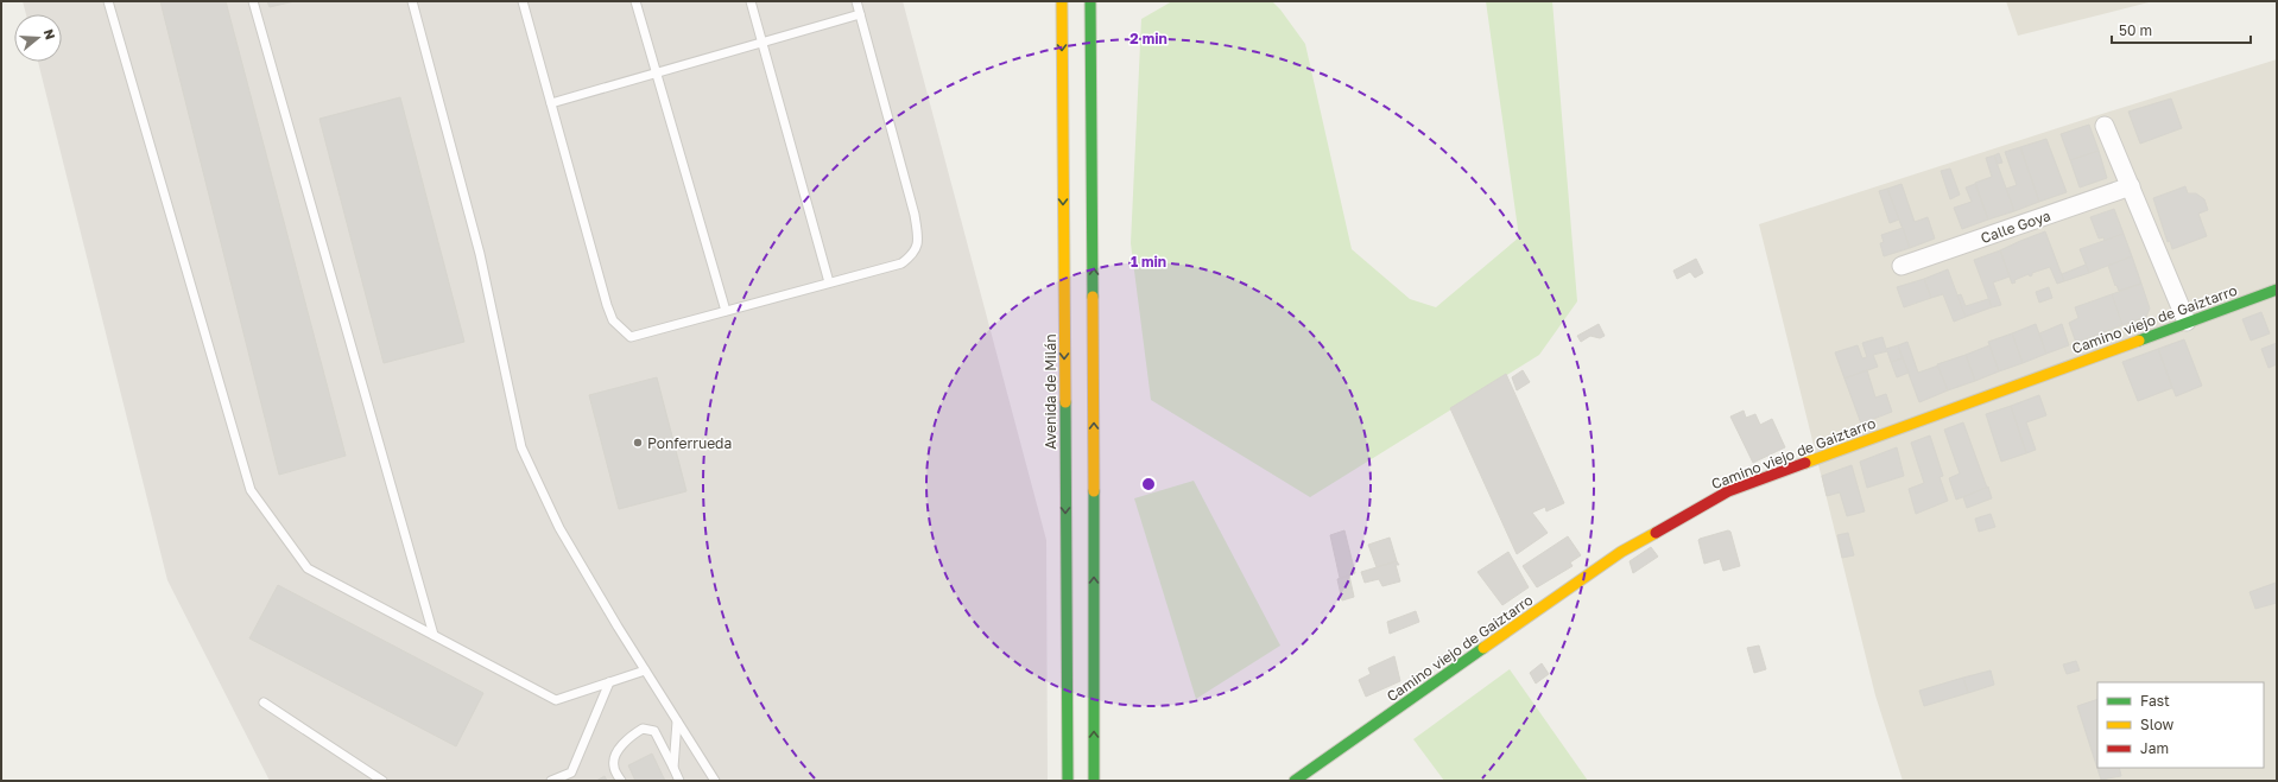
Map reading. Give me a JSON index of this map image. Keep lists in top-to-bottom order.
{
  "streets": {
    "street": ["Calle Goya", "Camino viejo de Gaiztarro", "Avenida de Milán"]
  },
  "places": ["Ponferrueda"],
  "legend": ["Fast", "Slow", "Jam"],
  "scale_bar": "50 m",
  "north": "right",
  "rings": ["2 min", "1 min"]
}
